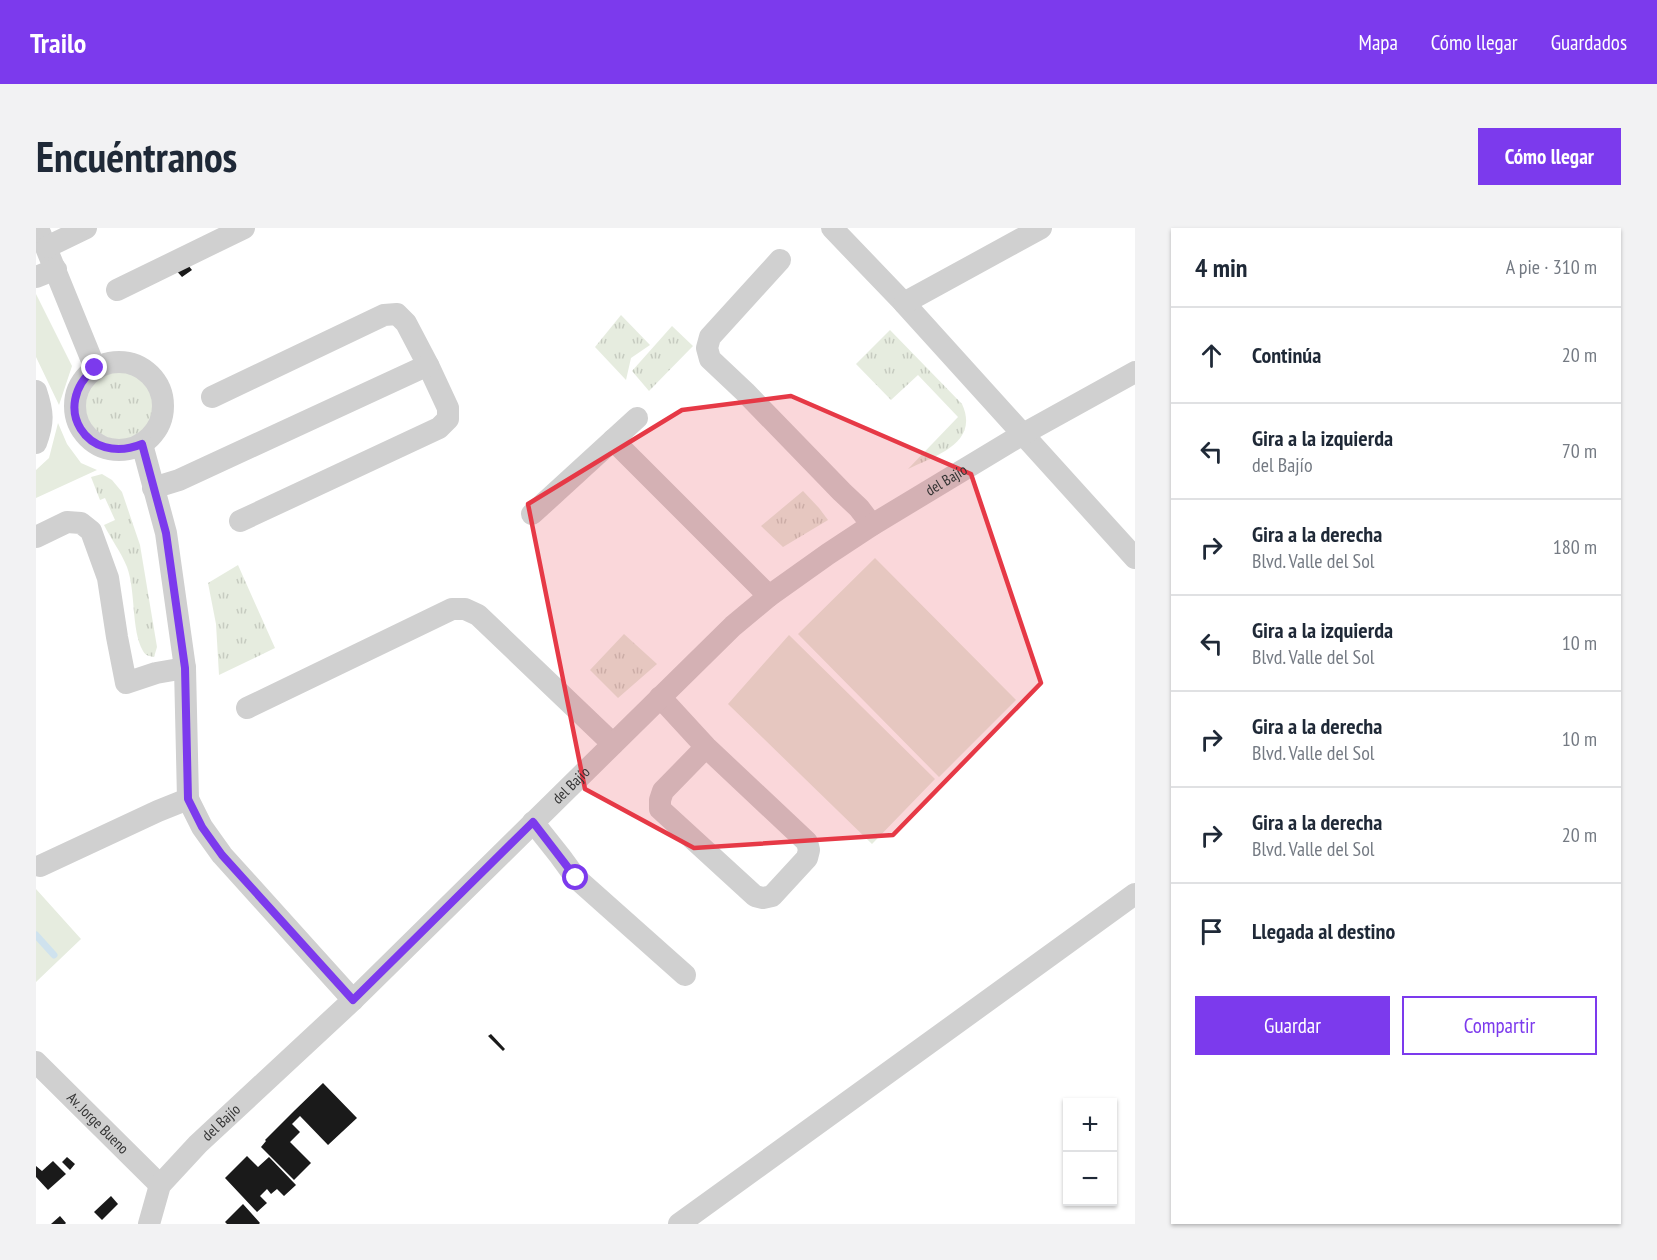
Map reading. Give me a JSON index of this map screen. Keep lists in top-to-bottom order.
{
  "streets": {
    "street": ["del Bajío", "Av. Jorge Bueno"]
  },
  "crossings": [
    ["del Bajío", "Av. Jorge Bueno"]
  ],
  "page": {
    "header": "Trailo",
    "nav": ["Mapa", "Cómo llegar", "Guardados"],
    "buttons": [
      "Cómo llegar",
      ["Guardar", "Compartir"]
    ],
    "title": "Encuéntranos",
    "heading": ["4 min", "A pie · 310 m"],
    "list": [
      ["Continúa", "20 m"],
      ["Gira a la izquierda", "del Bajío", "70 m"],
      ["Gira a la derecha", "Blvd. Valle del Sol", "180 m"],
      ["Gira a la izquierda", "Blvd. Valle del Sol", "10 m"],
      ["Gira a la derecha", "Blvd. Valle del Sol", "10 m"],
      ["Gira a la derecha", "Blvd. Valle del Sol", "20 m"],
      "Llegada al destino"
    ],
    "map_buttons": ["+", "−"]
  }
}
